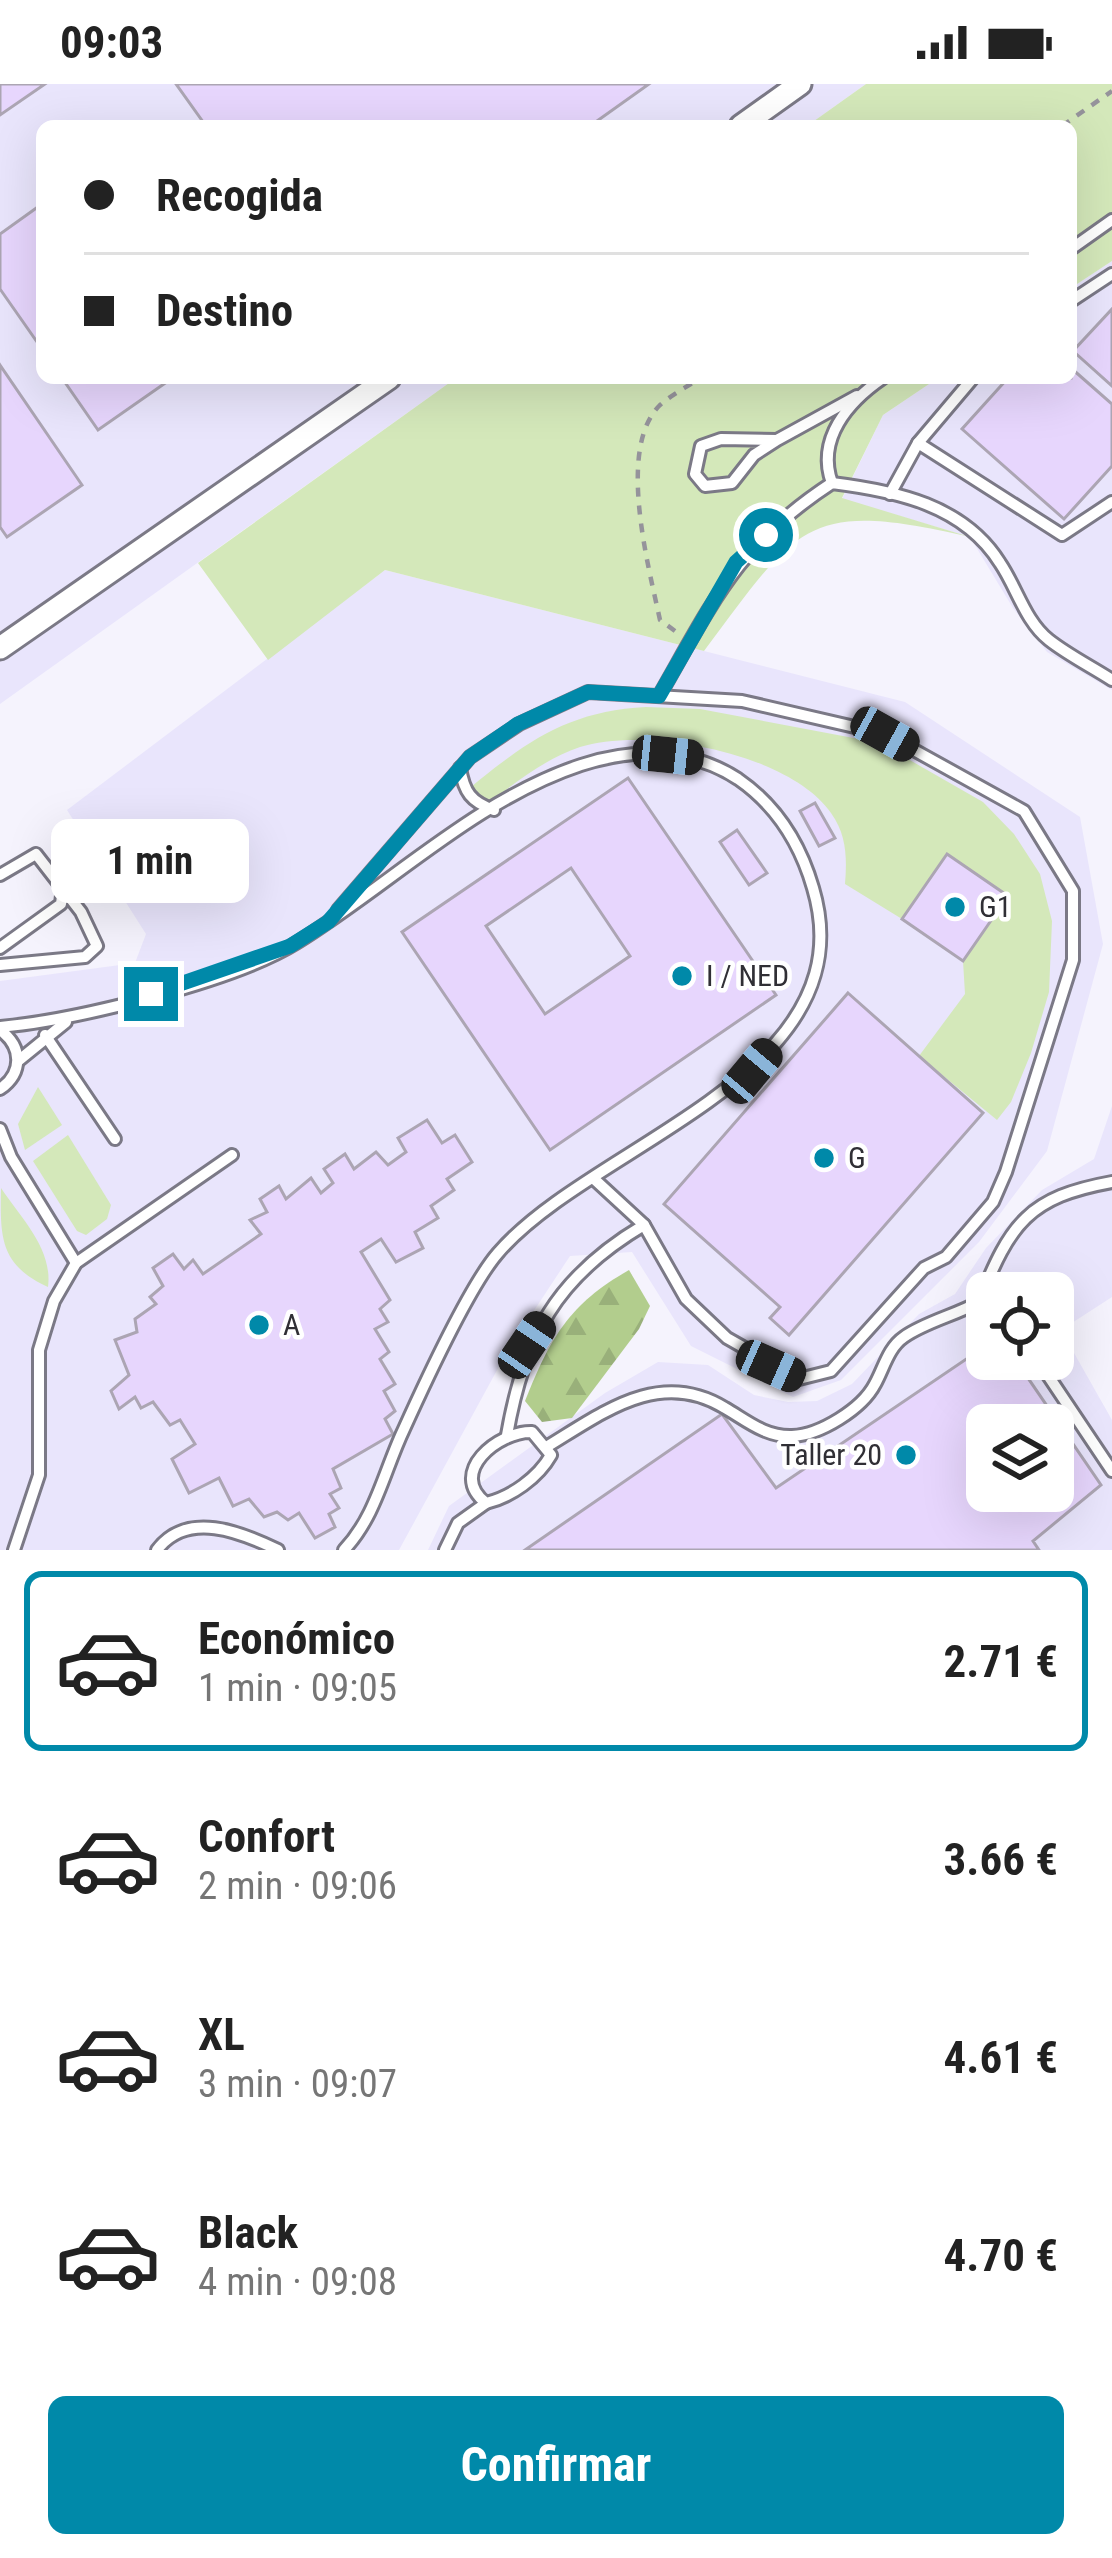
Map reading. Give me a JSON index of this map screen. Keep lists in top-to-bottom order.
{
  "places": [
    "G1",
    "I / NED",
    "G",
    "A",
    "Taller 20"
  ],
  "page": {
    "status": "09:03",
    "banner": ["Recogida", "Destino"],
    "bubble": "1 min",
    "list": [
      {
        "name": "Económico",
        "note": "1 min · 09:05",
        "value": "2.71 €"
      },
      {
        "name": "Confort",
        "note": "2 min · 09:06",
        "value": "3.66 €"
      },
      {
        "name": "XL",
        "note": "3 min · 09:07",
        "value": "4.61 €"
      },
      {
        "name": "Black",
        "note": "4 min · 09:08",
        "value": "4.70 €"
      }
    ],
    "buttons": "Confirmar"
  }
}
